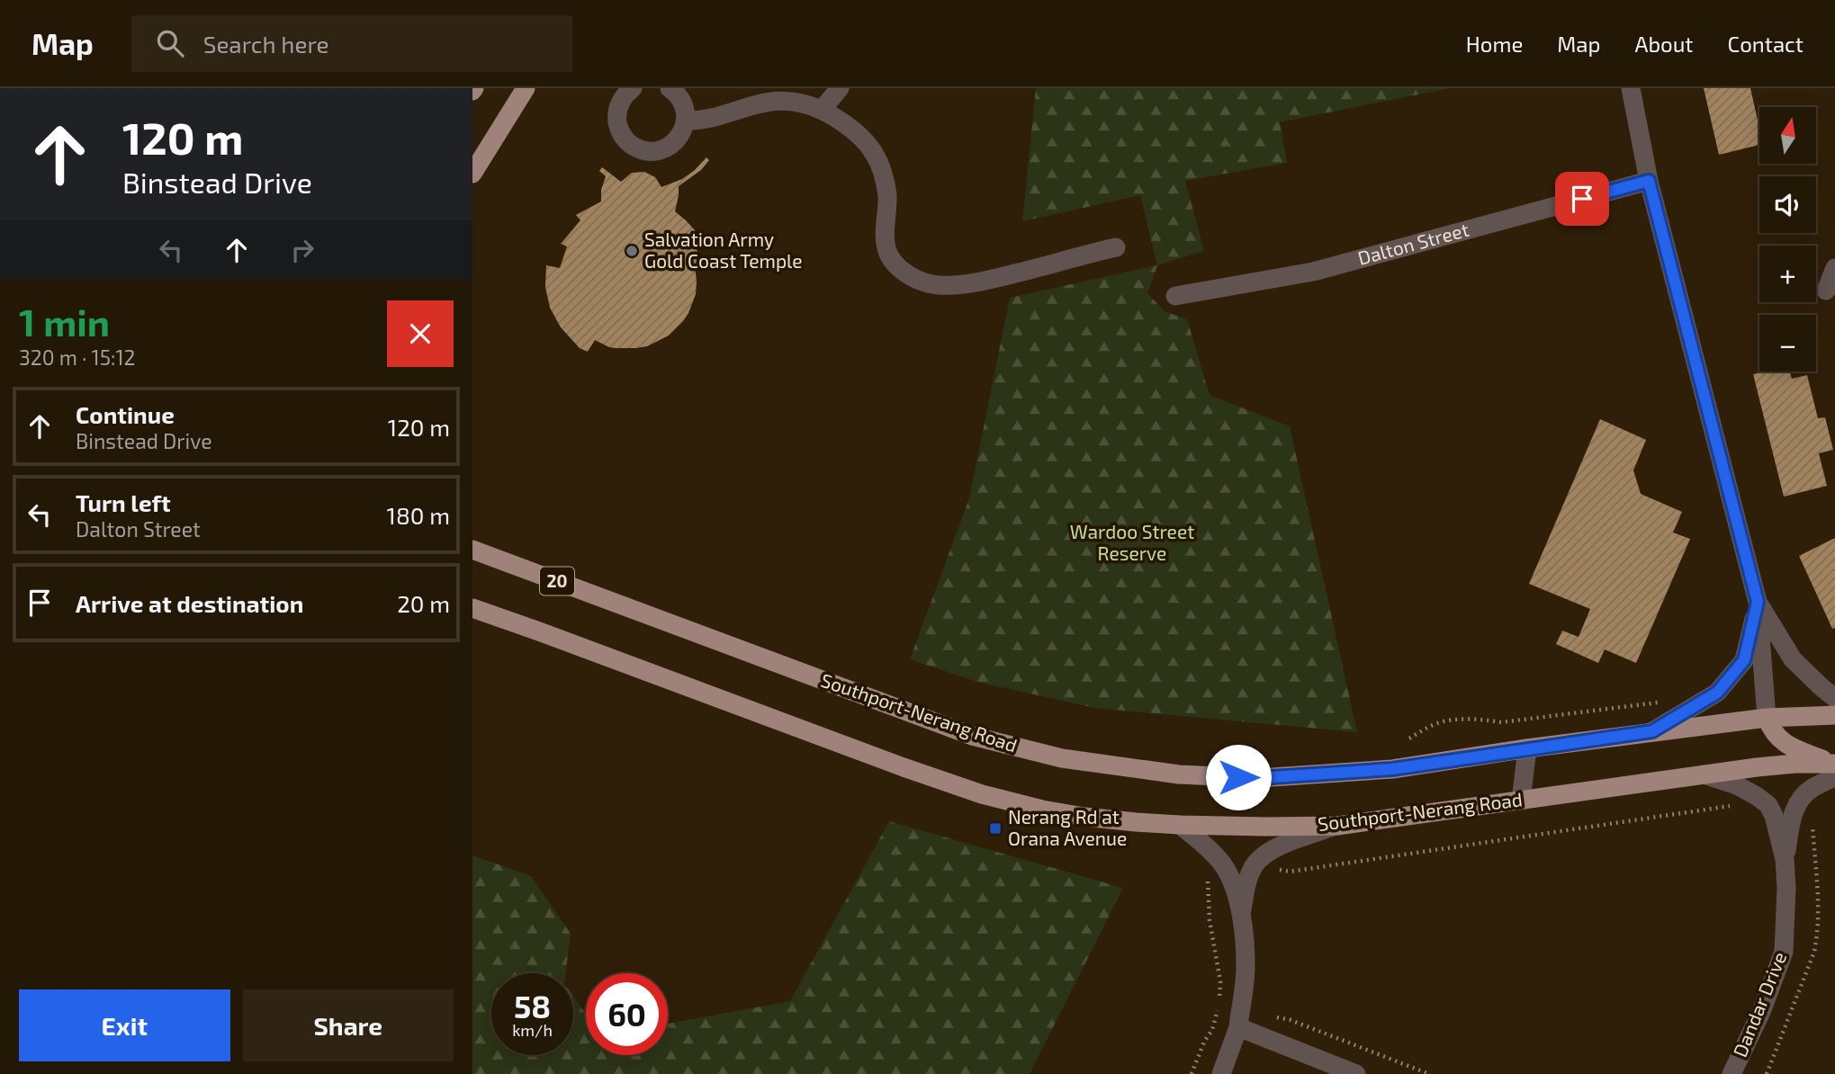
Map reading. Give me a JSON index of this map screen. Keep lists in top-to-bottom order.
{
  "streets": {
    "main road": ["20", "Southport-Nerang Road"],
    "street": ["Dalton Street", "Dandar Drive"]
  },
  "crossings": [
    ["Southport-Nerang Road", "Dandar Drive"]
  ],
  "parks": ["Wardoo Street Reserve"],
  "places": {
    "other": ["Salvation Army Gold Coast Temple"],
    "transit": ["Nerang Rd at Orana Avenue"]
  },
  "north": "top",
  "page": {
    "header": "Map",
    "search": "Search here",
    "nav": [
      "Home",
      "Map",
      "About",
      "Contact"
    ],
    "turn": ["120 m", "Binstead Drive"],
    "map_buttons": ["+", "−"],
    "heading": ["1 min", "320 m · 15:12"],
    "list": [
      {
        "name": "Continue",
        "note": "Binstead Drive",
        "value": "120 m"
      },
      {
        "name": "Turn left",
        "note": "Dalton Street",
        "value": "180 m"
      },
      {
        "name": "Arrive at destination",
        "value": "20 m"
      }
    ],
    "speed": "58 km/h",
    "limit": "60",
    "buttons": ["Exit", "Share"]
  }
}
